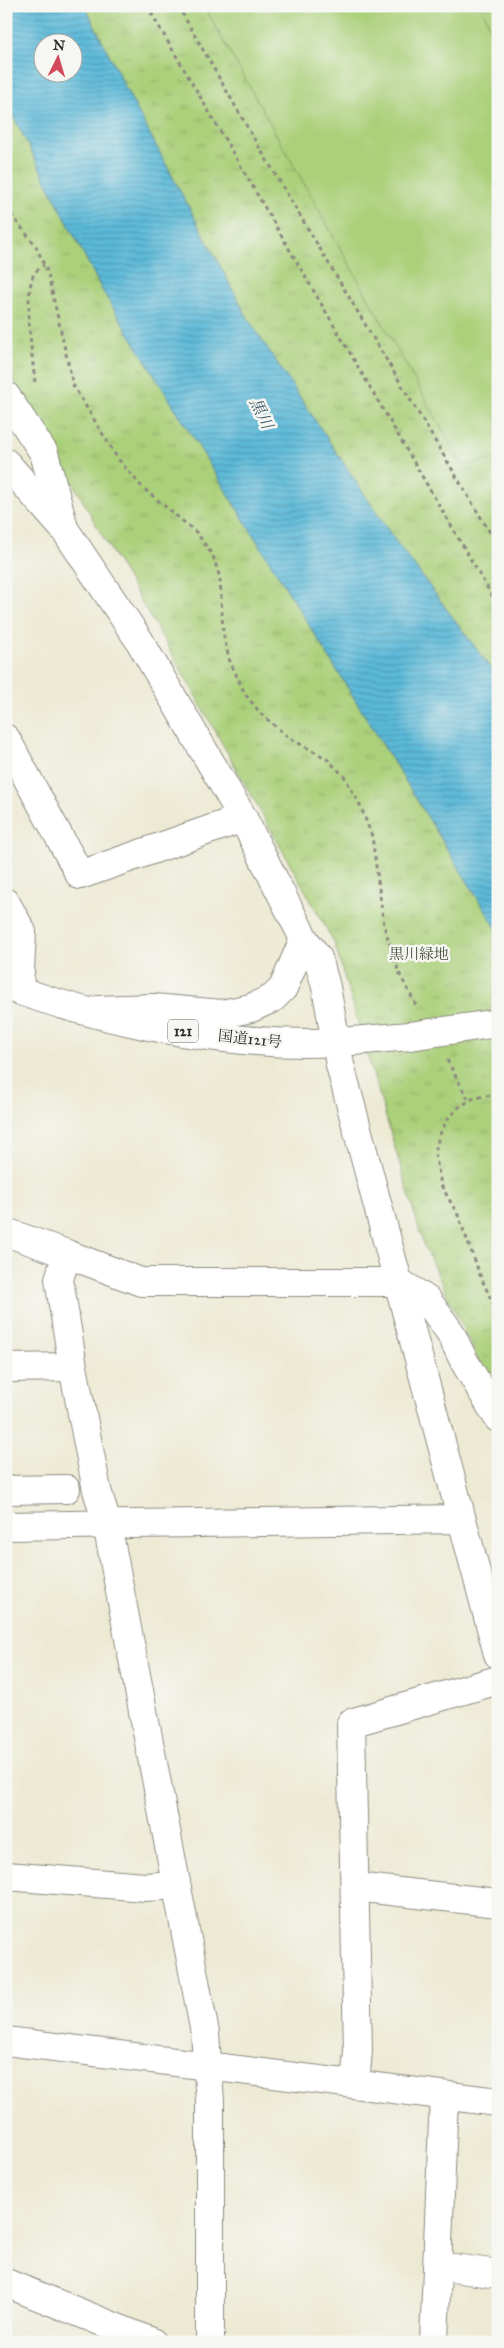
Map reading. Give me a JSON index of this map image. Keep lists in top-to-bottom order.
{
  "streets": {
    "main road": ["121", "国道121号"]
  },
  "water": ["黒川"],
  "parks": ["黒川緑地"],
  "north": "top"
}
